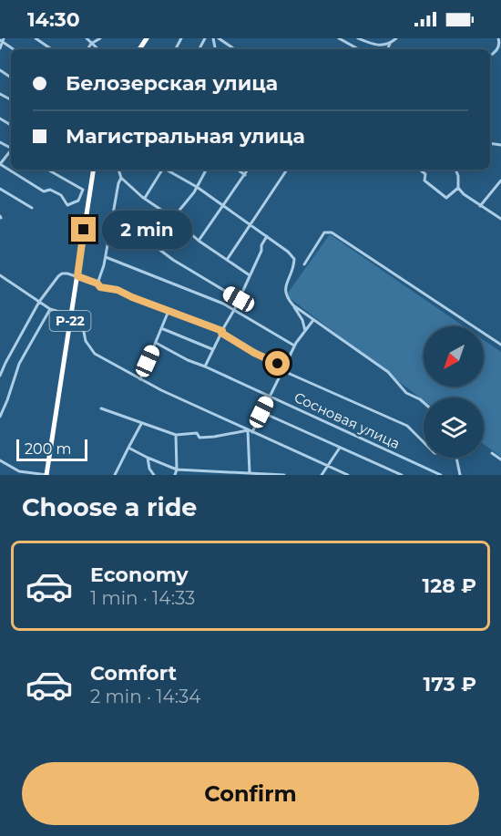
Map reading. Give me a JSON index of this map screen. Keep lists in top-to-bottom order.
{
  "streets": {
    "highway": ["Р-22"],
    "street": ["Сосновая улица"]
  },
  "scale_bar": "200 m",
  "north": "bottom left",
  "page": {
    "status": "14:30",
    "banner": ["Белозерская улица", "Магистральная улица"],
    "bubble": "2 min",
    "scale": "200 m",
    "heading": "Choose a ride",
    "list": [
      {
        "name": "Economy",
        "note": "1 min · 14:33",
        "value": "128 ₽"
      },
      {
        "name": "Comfort",
        "note": "2 min · 14:34",
        "value": "173 ₽"
      }
    ],
    "buttons": "Confirm"
  }
}
